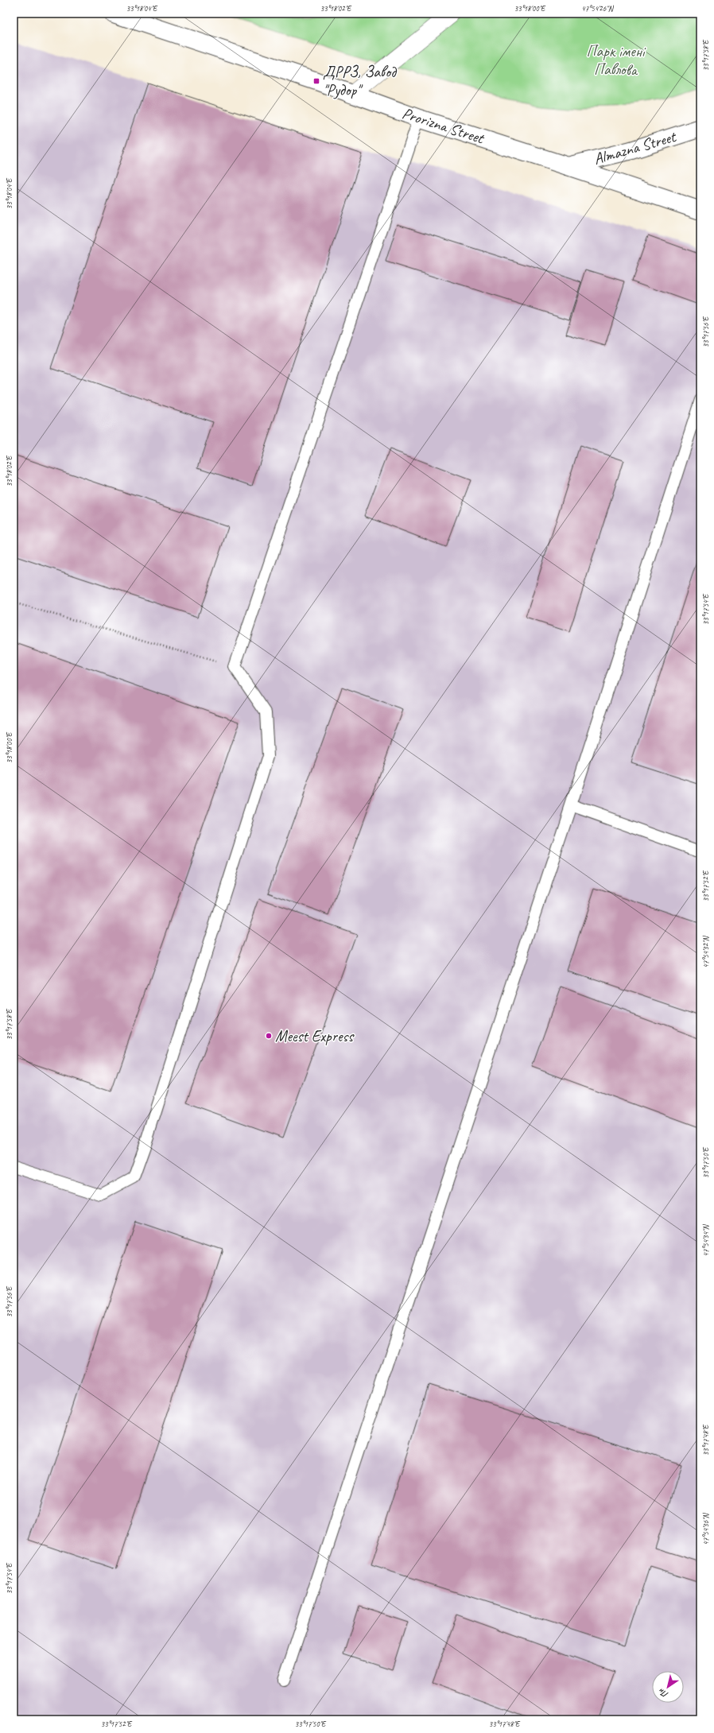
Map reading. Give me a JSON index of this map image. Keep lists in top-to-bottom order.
{
  "streets": {
    "street": ["Prorizna Street", "Almazna Street"]
  },
  "crossings": [
    ["Prorizna Street", "Almazna Street"]
  ],
  "parks": ["Парк імені Павлова"],
  "places": {
    "transit": ["ДРРЗ, Завод \"Рудор\""],
    "other": ["Meest Express"]
  },
  "north": "bottom left",
  "coordinates": [
    "33°18'04\"E",
    "33°18'02\"E",
    "33°18'00\"E",
    "47°54'26\"N",
    "33°17'58\"E",
    "33°17'56\"E",
    "33°17'54\"E",
    "33°17'52\"E",
    "47°54'32\"N",
    "33°17'50\"E",
    "47°54'34\"N",
    "33°17'48\"E",
    "47°54'36\"N"
  ]
}
